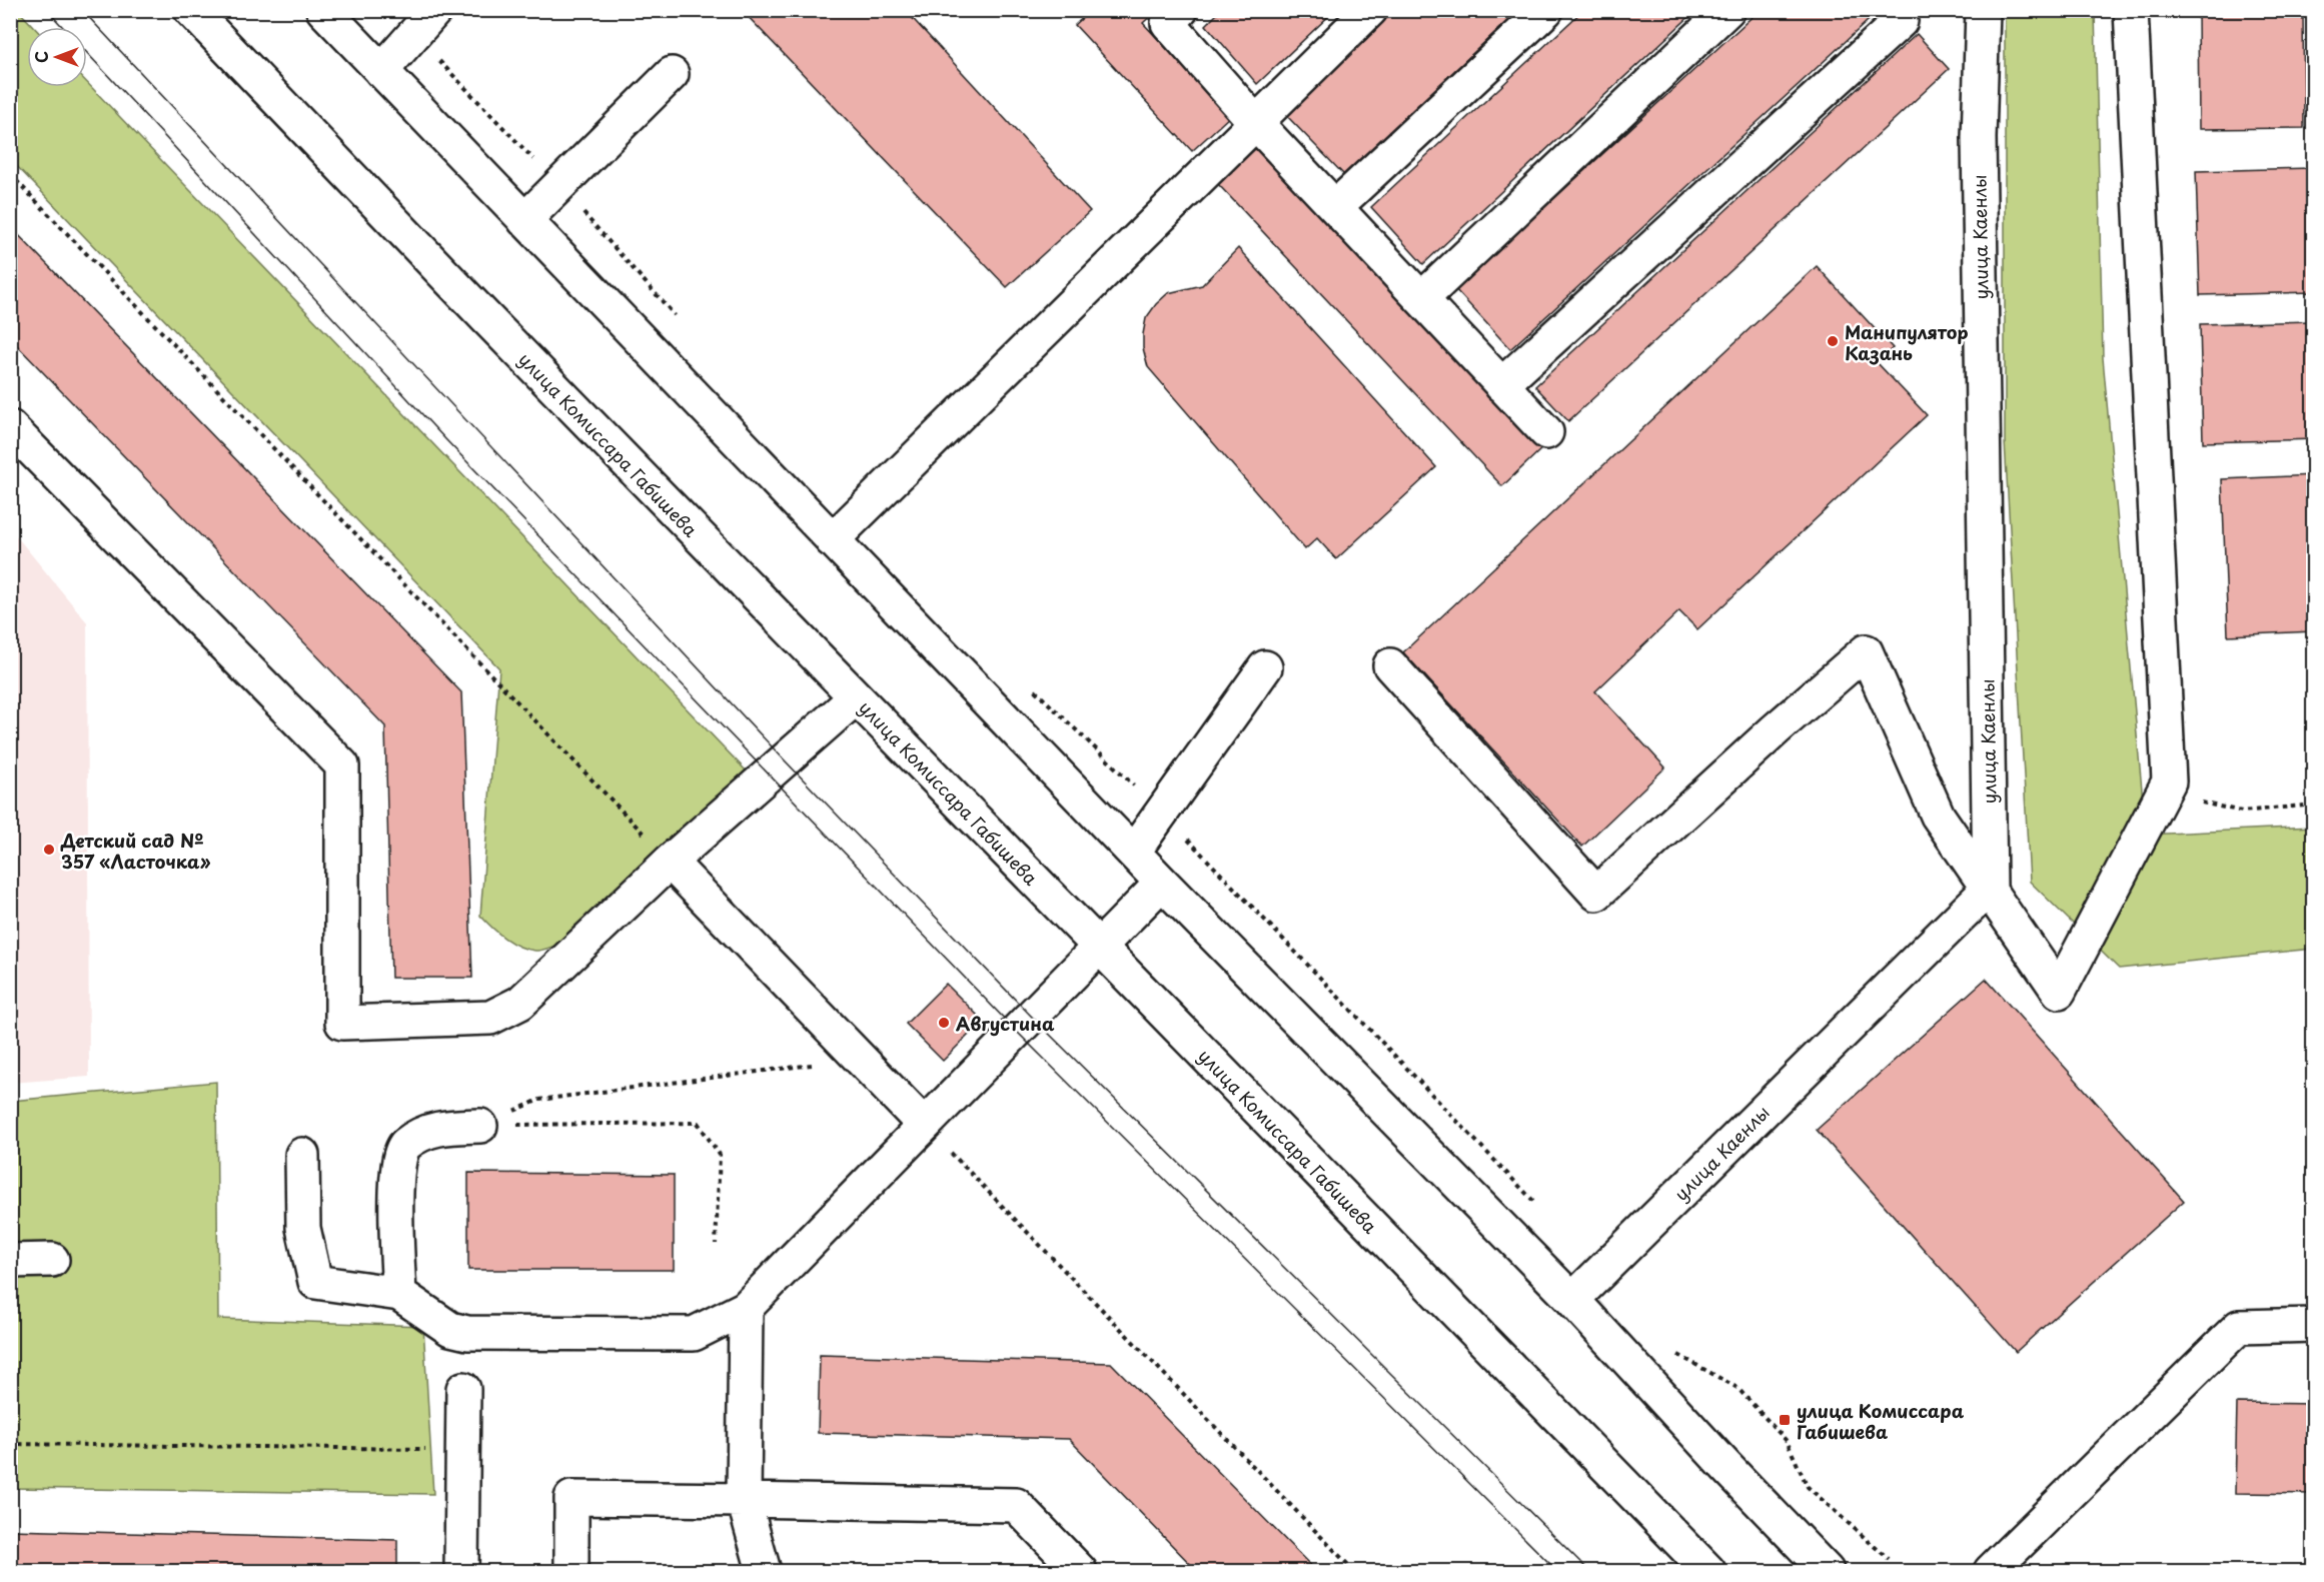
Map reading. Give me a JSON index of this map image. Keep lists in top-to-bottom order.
{
  "streets": {
    "street": ["улица Каенлы", "улица Комиссара Габишева"]
  },
  "places": {
    "other": ["Манипулятор Казань", "Детский сад № 357 «Ласточка»", "Августина"],
    "transit": ["улица Комиссара Габишева"]
  },
  "north": "left"
}
